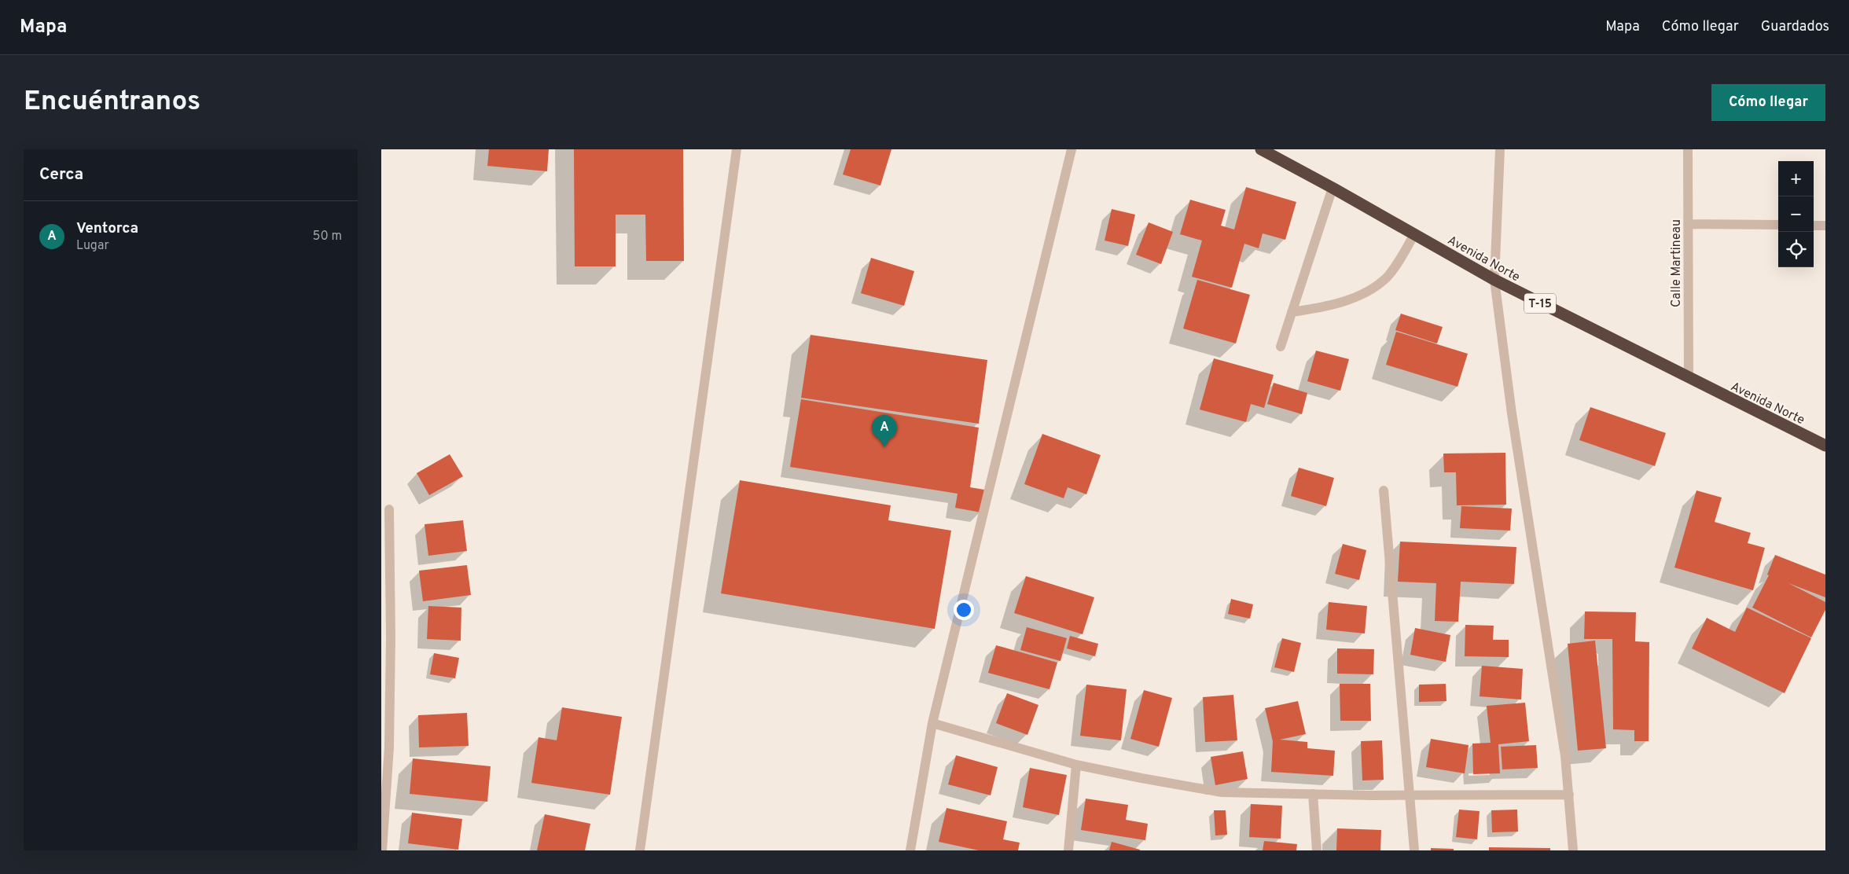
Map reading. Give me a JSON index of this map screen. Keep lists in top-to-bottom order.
{
  "streets": {
    "highway": ["Avenida Norte", "T-15"],
    "street": ["Calle Martineau"]
  },
  "crossings": [
    ["Avenida Norte", "Calle Martineau"]
  ],
  "page": {
    "header": "Mapa",
    "nav": ["Mapa", "Cómo llegar", "Guardados"],
    "buttons": "Cómo llegar",
    "title": "Encuéntranos",
    "heading": "Cerca",
    "map_buttons": ["+", "−"],
    "list": [
      {
        "mark": "A",
        "name": "Ventorca",
        "note": "Lugar",
        "value": "50 m"
      }
    ],
    "pins": "A"
  }
}
